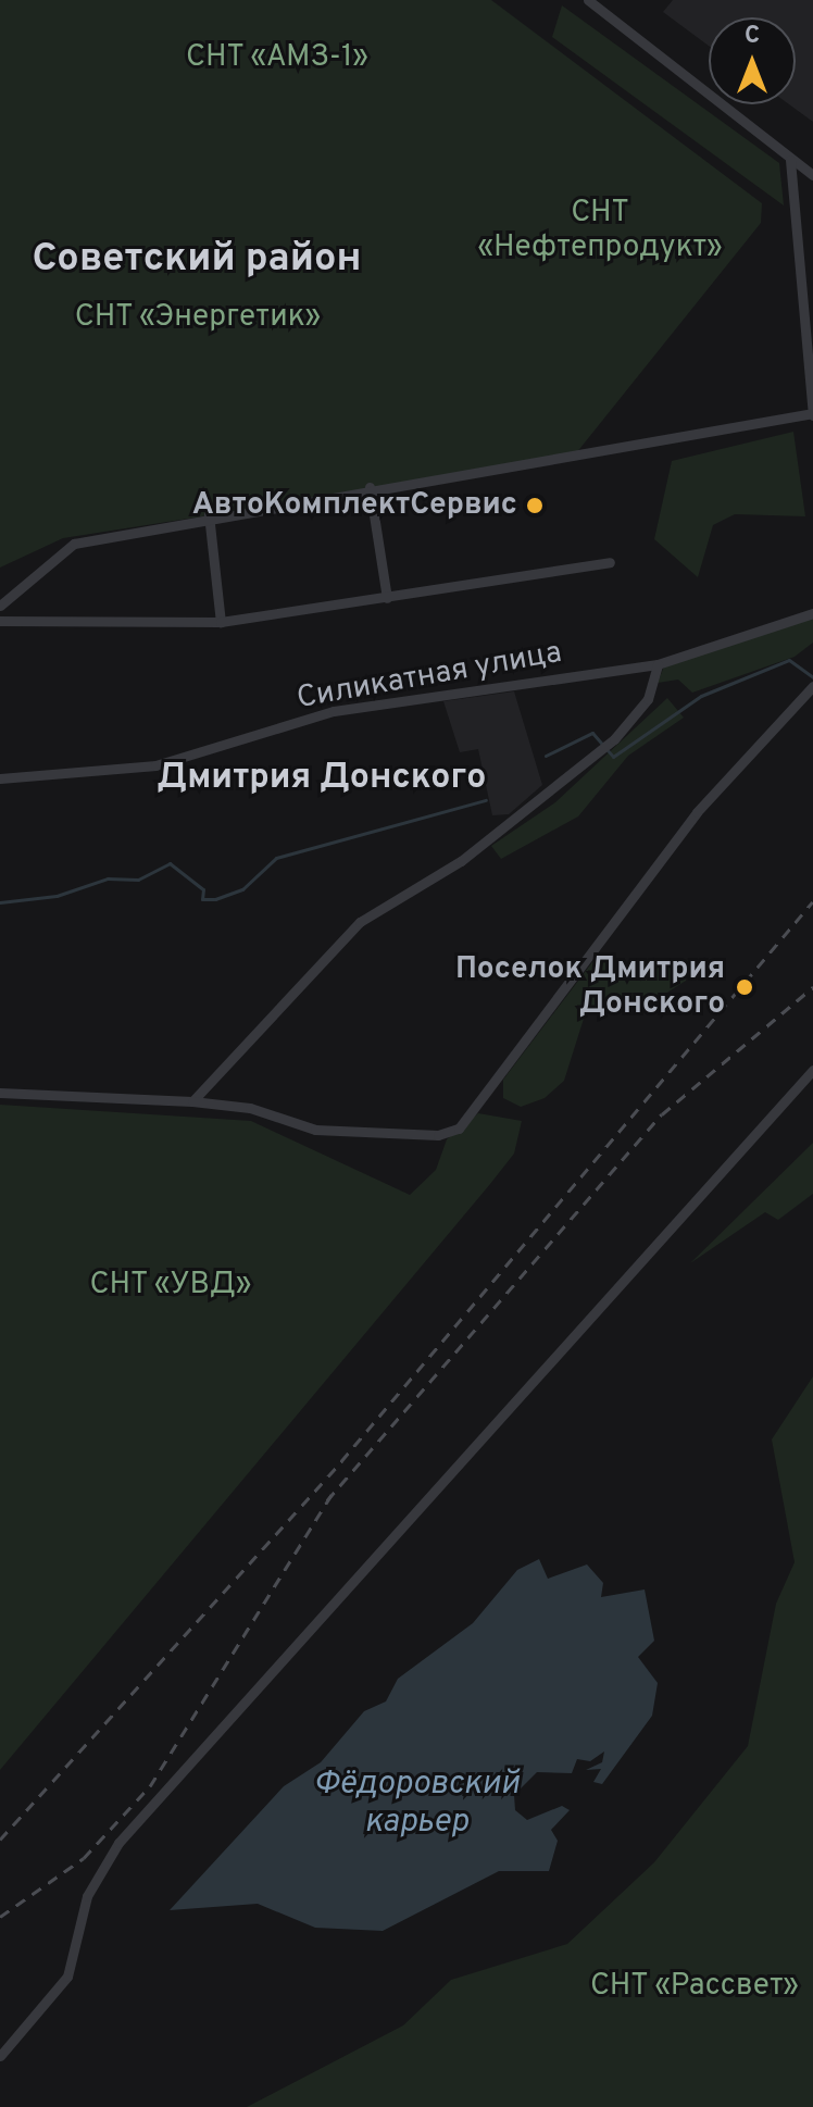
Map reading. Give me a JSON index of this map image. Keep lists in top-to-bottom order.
{
  "streets": {
    "street": ["Силикатная улица"]
  },
  "districts": ["Советский район", "Дмитрия Донского"],
  "water": ["Фёдоровский карьер"],
  "parks": [
    "СНТ «АМЗ-1»",
    "СНТ «Нефтепродукт»",
    "СНТ «Энергетик»",
    "СНТ «УВД»",
    "СНТ «Рассвет»"
  ],
  "places": ["АвтоКомплектСервис", "Поселок Дмитрия Донского"],
  "north": "top"
}
